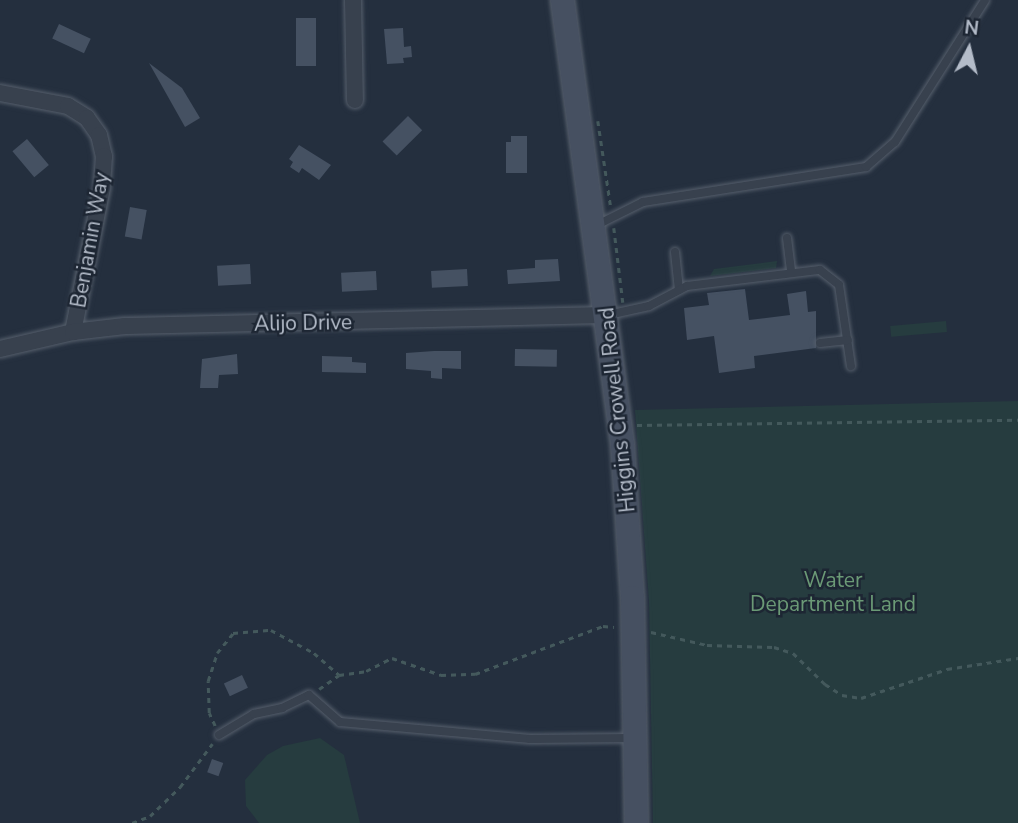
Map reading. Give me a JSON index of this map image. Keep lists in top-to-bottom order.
{
  "streets": {
    "main road": ["Higgins Crowell Road"],
    "street": ["Benjamin Way", "Alijo Drive"]
  },
  "crossings": [
    ["Benjamin Way", "Alijo Drive"],
    ["Alijo Drive", "Higgins Crowell Road"]
  ],
  "parks": ["Water Department Land"],
  "north": "top"
}
